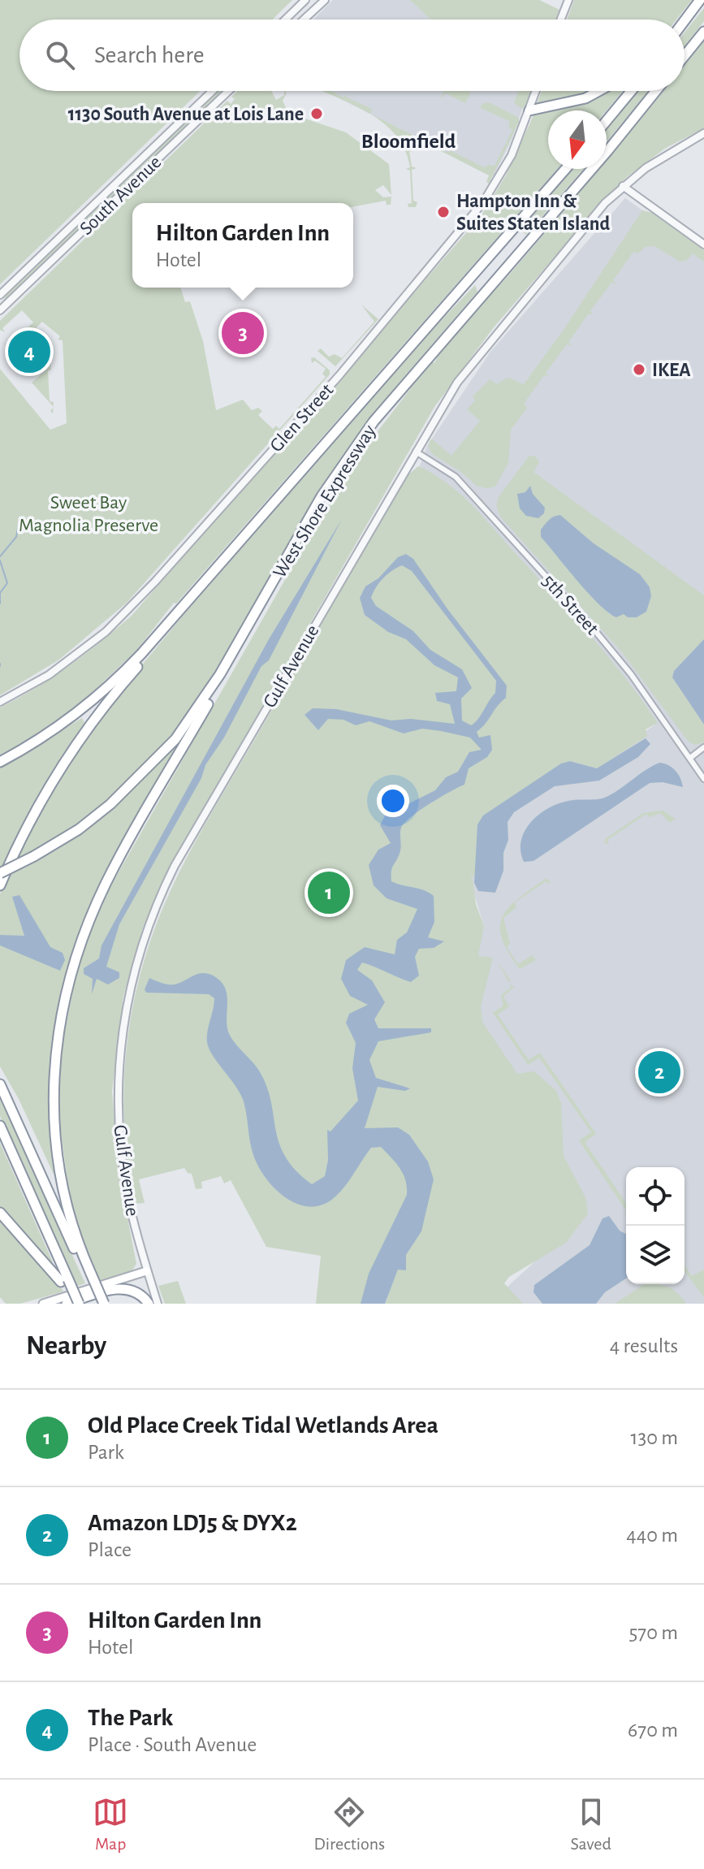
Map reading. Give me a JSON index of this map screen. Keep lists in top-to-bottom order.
{
  "streets": {
    "highway": ["West Shore Expressway"],
    "street": [
      "South Avenue",
      "Glen Street",
      "5th Street",
      "Gulf Avenue"
    ]
  },
  "crossings": [
    ["5th Street", "Gulf Avenue"]
  ],
  "districts": ["Bloomfield"],
  "parks": ["Sweet Bay Magnolia Preserve"],
  "places": ["1130 South Avenue at Lois Lane", "Hampton Inn & Suites Staten Island", "IKEA"],
  "north": "bottom",
  "page": {
    "search": "Search here",
    "popup": ["Hilton Garden Inn", "Hotel"],
    "pins": [
      "3",
      "4",
      "1",
      "2"
    ],
    "heading": ["Nearby", "4 results"],
    "list": [
      {
        "mark": "1",
        "name": "Old Place Creek Tidal Wetlands Area",
        "note": "Park",
        "value": "130 m"
      },
      {
        "mark": "2",
        "name": "Amazon LDJ5 & DYX2",
        "note": "Place",
        "value": "440 m"
      },
      {
        "mark": "3",
        "name": "Hilton Garden Inn",
        "note": "Hotel",
        "value": "570 m"
      },
      {
        "mark": "4",
        "name": "The Park",
        "note": "Place · South Avenue",
        "value": "670 m"
      }
    ],
    "nav": ["Map", "Directions", "Saved"]
  }
}
